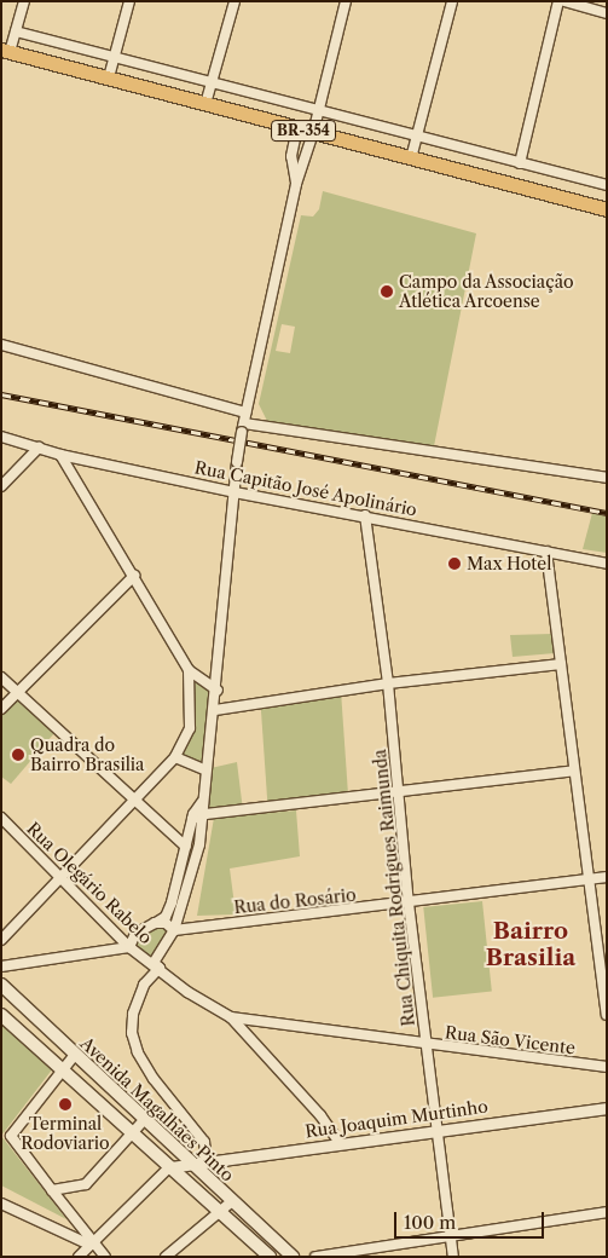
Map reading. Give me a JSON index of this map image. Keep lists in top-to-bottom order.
{
  "streets": {
    "main road": ["BR-354", "Avenida Magalhães Pinto"],
    "street": [
      "Rua Capitão José Apolinário",
      "Rua Olegário Rabelo",
      "Rua Chiquita Rodrigues Raimunda",
      "Rua do Rosário",
      "Rua São Vicente",
      "Rua Joaquim Murtinho"
    ]
  },
  "crossings": [
    ["Rua Capitão José Apolinário", "Rua Chiquita Rodrigues Raimunda"],
    ["Rua Olegário Rabelo", "Rua São Vicente"],
    ["Rua Olegário Rabelo", "Rua Joaquim Murtinho"],
    ["Rua Chiquita Rodrigues Raimunda", "Rua do Rosário"],
    ["Rua Chiquita Rodrigues Raimunda", "Rua São Vicente"],
    ["Rua Chiquita Rodrigues Raimunda", "Rua Joaquim Murtinho"],
    ["Avenida Magalhães Pinto", "Rua Joaquim Murtinho"]
  ],
  "districts": ["Bairro Brasilia"],
  "places": [
    "Campo da Associação Atlética Arcoense",
    "Max Hotel",
    "Quadra do Bairro Brasilia",
    "Terminal Rodoviario"
  ],
  "scale_bar": "100 m"
}
